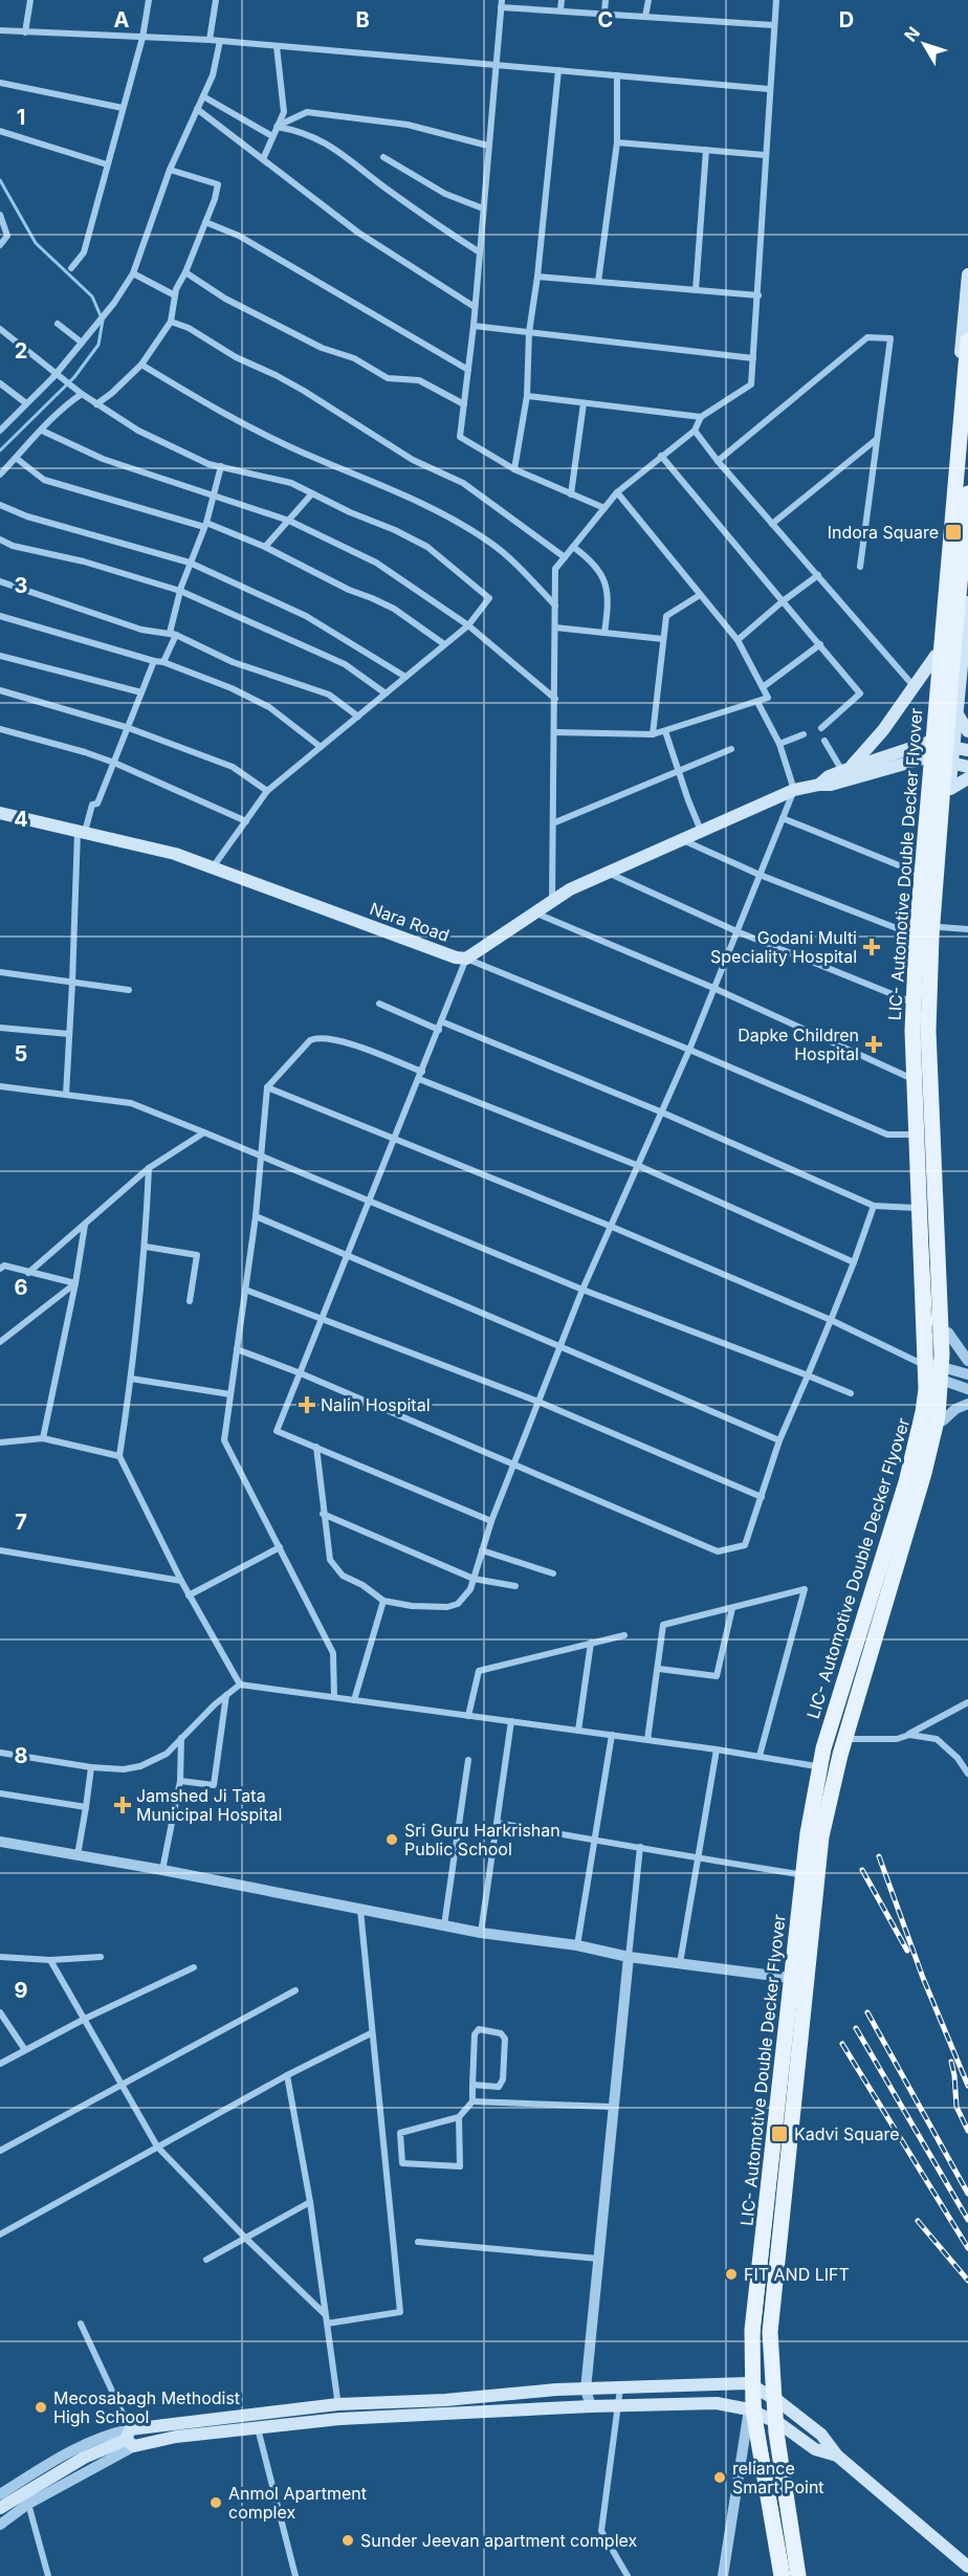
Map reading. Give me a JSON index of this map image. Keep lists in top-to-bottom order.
{
  "streets": {
    "main road": ["LIC- Automotive Double Decker Flyover", "Nara Road"]
  },
  "places": {
    "transit": ["Indora Square", "Kadvi Square"],
    "health": [
      "Godani Multi Speciality Hospital",
      "Dapke Children Hospital",
      "Nalin Hospital",
      "Jamshed Ji Tata Municipal Hospital"
    ],
    "other": [
      "Sri Guru Harkrishan Public School",
      "FIT AND LIFT",
      "Mecosabagh Methodist High School",
      "reliance Smart Point",
      "Anmol Apartment complex",
      "Sunder Jeevan apartment complex"
    ]
  },
  "north": "top left",
  "grid": {
    "columns": [
      "A",
      "B",
      "C",
      "D"
    ],
    "rows": [
      "1",
      "2",
      "3",
      "4",
      "5",
      "6",
      "7",
      "8",
      "9"
    ]
  }
}
